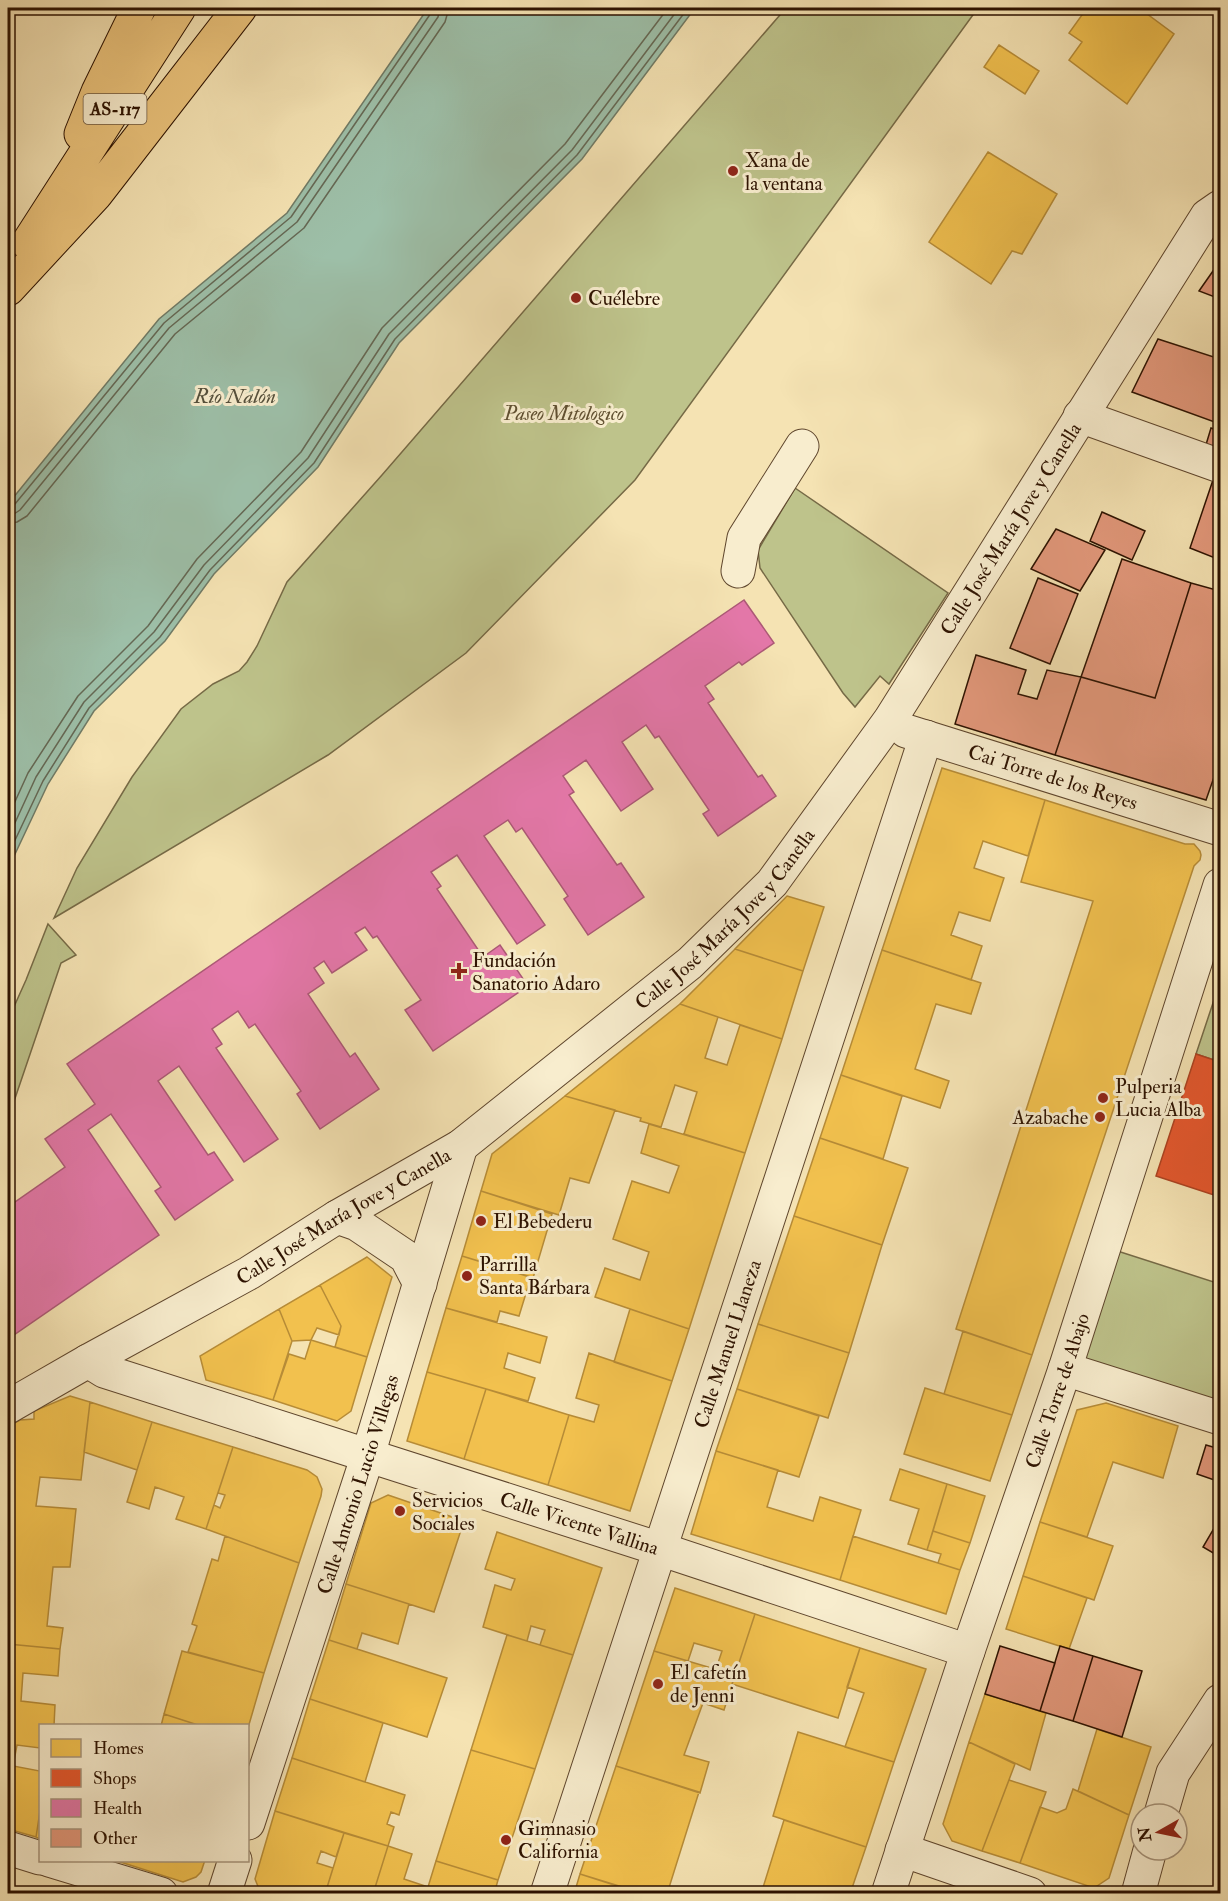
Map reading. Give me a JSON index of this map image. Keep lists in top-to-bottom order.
{
  "streets": {
    "main road": ["AS-117"],
    "street": [
      "Calle José María Jove y Canella",
      "Cai Torre de los Reyes",
      "Calle Manuel Llaneza",
      "Calle Torre de Abajo",
      "Calle Antonio Lucio Villegas",
      "Calle Vicente Vallina"
    ]
  },
  "crossings": [
    ["Calle José María Jove y Canella", "Cai Torre de los Reyes"],
    ["Calle José María Jove y Canella", "Calle Antonio Lucio Villegas"],
    ["Calle José María Jove y Canella", "Calle Vicente Vallina"],
    ["Cai Torre de los Reyes", "Calle Manuel Llaneza"],
    ["Calle Manuel Llaneza", "Calle Vicente Vallina"],
    ["Calle Torre de Abajo", "Calle Vicente Vallina"],
    ["Calle Antonio Lucio Villegas", "Calle Vicente Vallina"]
  ],
  "water": ["Río Nalón"],
  "parks": ["Paseo Mitologico"],
  "places": {
    "other": [
      "Xana de la ventana",
      "Cuélebre",
      "Pulperia Lucia Alba",
      "Azabache",
      "El Bebederu",
      "Parrilla Santa Bárbara",
      "Servicios Sociales",
      "El cafetín de Jenni",
      "Gimnasio California"
    ],
    "health": ["Fundación Sanatorio Adaro"]
  },
  "legend": [
    "Homes",
    "Shops",
    "Health",
    "Other"
  ],
  "north": "left"
}
